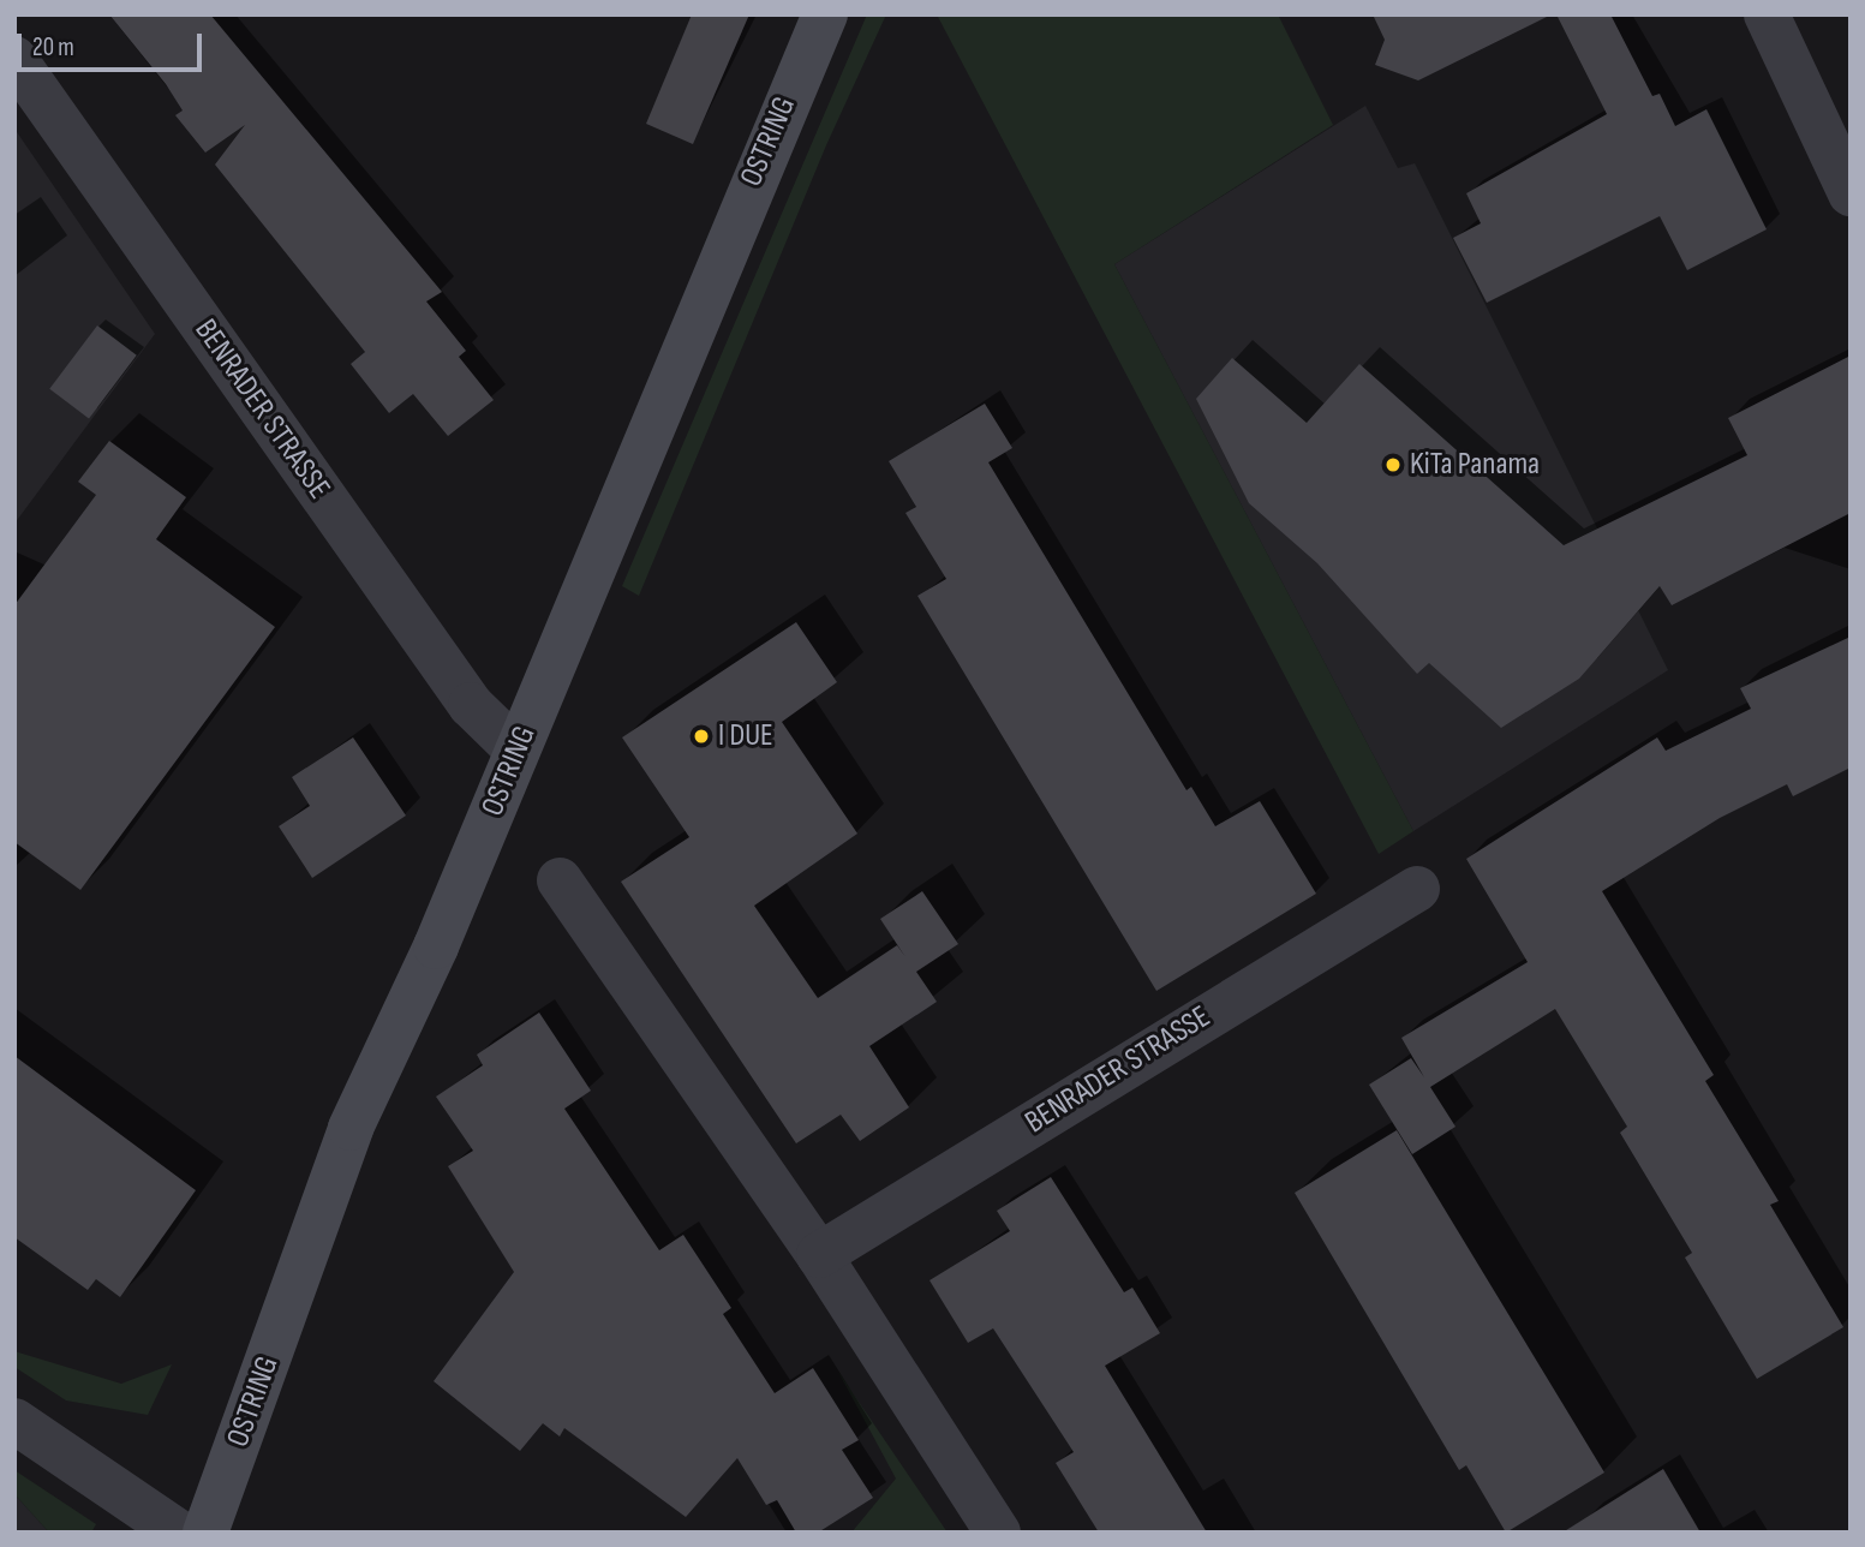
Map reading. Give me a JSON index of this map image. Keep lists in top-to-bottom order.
{
  "streets": {
    "main road": ["OSTRING"],
    "street": ["BENRADER STRASSE"]
  },
  "crossings": [
    ["OSTRING", "BENRADER STRASSE"]
  ],
  "places": ["KiTa Panama", "I DUE"],
  "scale_bar": "20 m"
}
